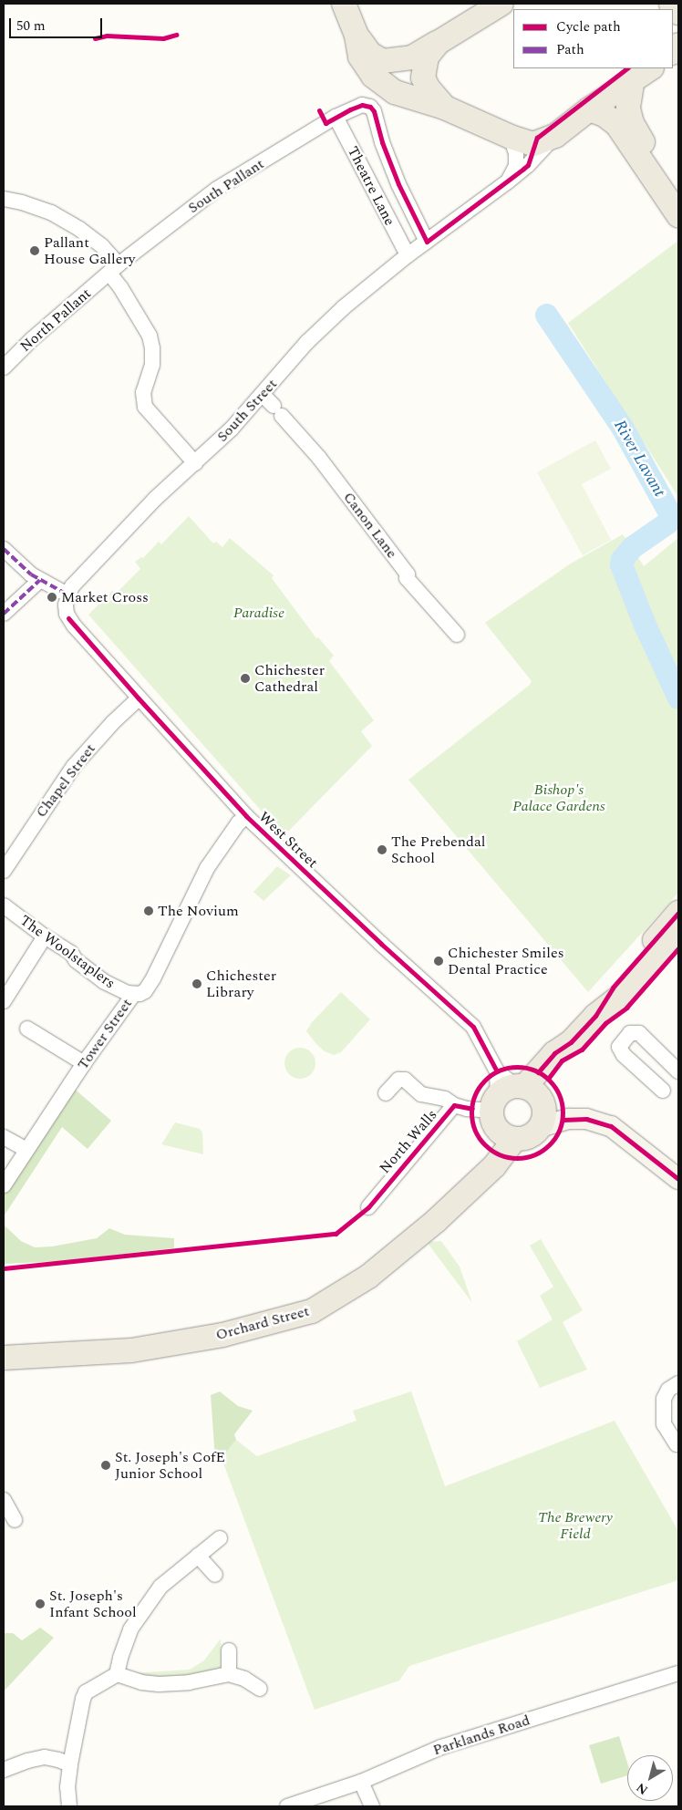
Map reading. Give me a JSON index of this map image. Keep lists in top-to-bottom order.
{
  "streets": {
    "main road": ["Orchard Street"],
    "street": [
      "South Pallant",
      "Theatre Lane",
      "North Pallant",
      "South Street",
      "Canon Lane",
      "Chapel Street",
      "West Street",
      "The Woolstaplers",
      "Tower Street",
      "North Walls",
      "Parklands Road"
    ]
  },
  "crossings": [
    ["South Pallant", "Theatre Lane"],
    ["South Pallant", "North Pallant"],
    ["South Pallant", "South Street"],
    ["Theatre Lane", "South Street"],
    ["South Street", "Canon Lane"],
    ["South Street", "West Street"],
    ["Chapel Street", "West Street"],
    ["West Street", "Tower Street"],
    ["West Street", "North Walls"],
    ["West Street", "Orchard Street"],
    ["The Woolstaplers", "Tower Street"],
    ["North Walls", "Orchard Street"]
  ],
  "water": ["River Lavant"],
  "parks": ["Paradise", "Bishop's Palace Gardens", "The Brewery Field"],
  "places": [
    "Pallant House Gallery",
    "Market Cross",
    "Chichester Cathedral",
    "The Prebendal School",
    "The Novium",
    "Chichester Smiles Dental Practice",
    "Chichester Library",
    "St. Joseph's CofE Junior School",
    "St. Joseph's Infant School"
  ],
  "legend": ["Cycle path", "Path"],
  "scale_bar": "50 m",
  "north": "bottom left"
}
